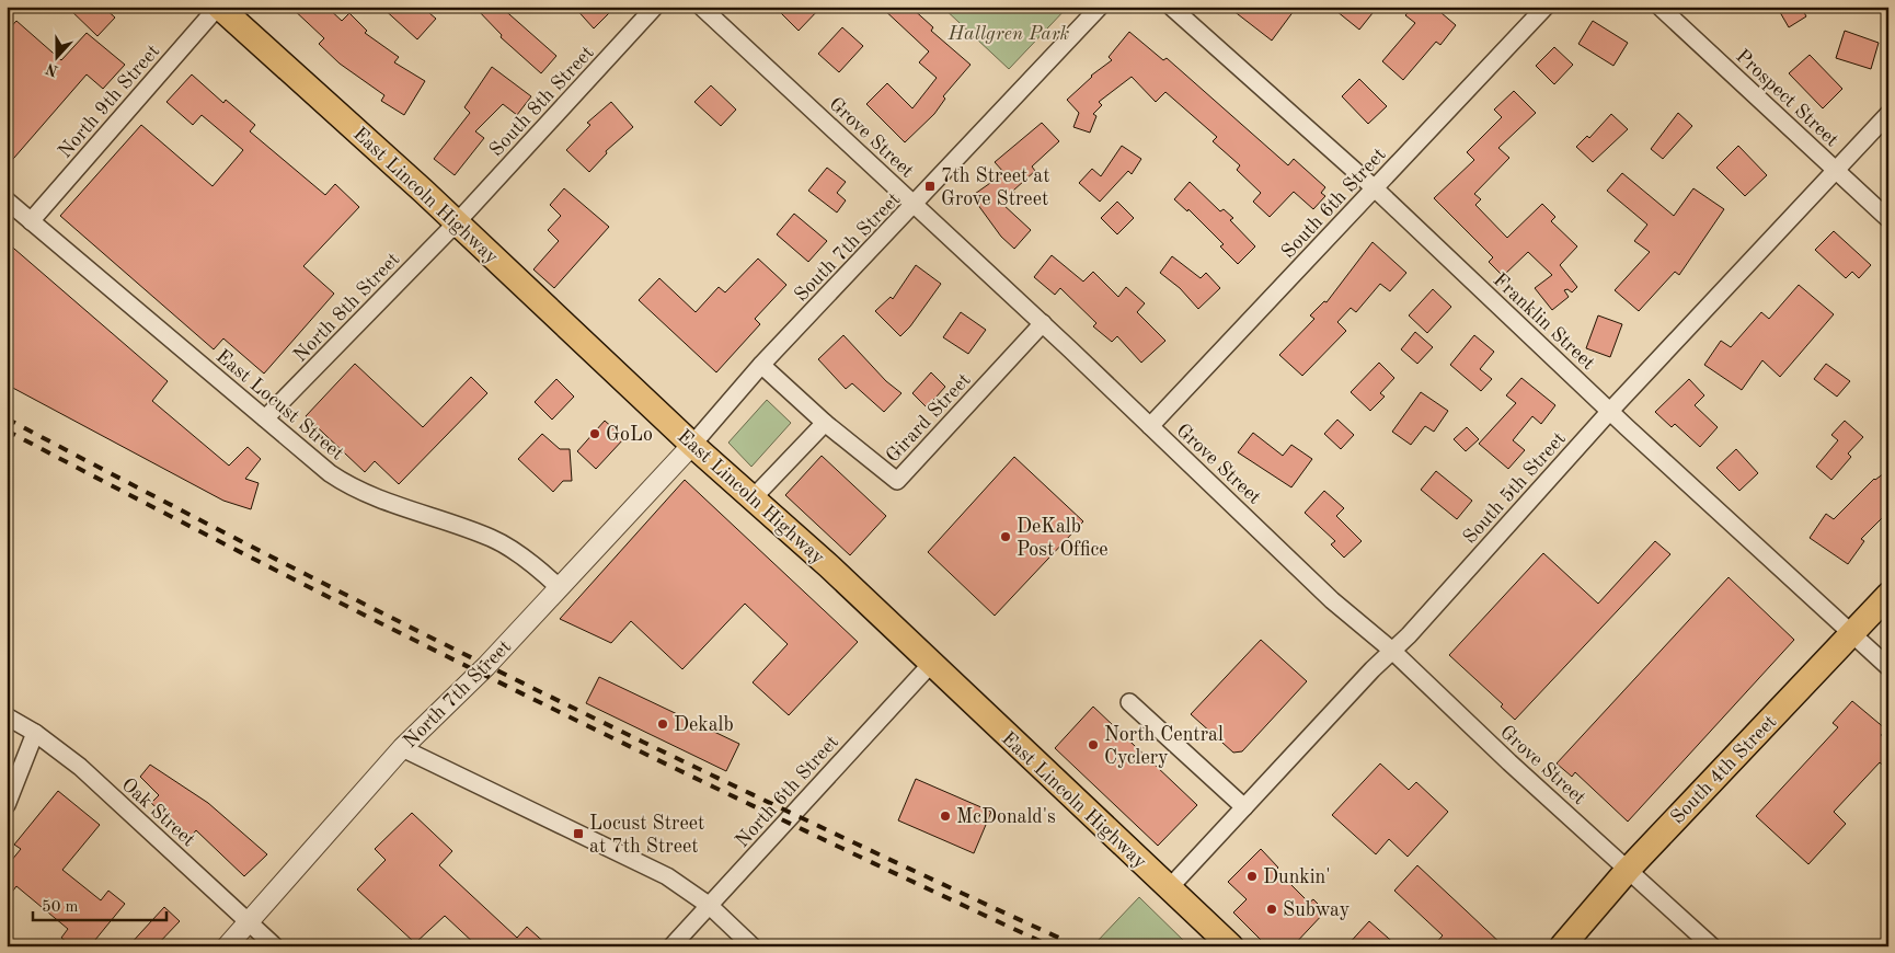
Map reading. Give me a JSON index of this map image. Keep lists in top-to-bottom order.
{
  "streets": {
    "main road": ["East Lincoln Highway", "South 4th Street"],
    "street": [
      "Prospect Street",
      "North 9th Street",
      "South 8th Street",
      "Grove Street",
      "South 6th Street",
      "South 7th Street",
      "North 8th Street",
      "Franklin Street",
      "East Locust Street",
      "Girard Street",
      "South 5th Street",
      "North 7th Street",
      "North 6th Street",
      "Oak Street"
    ]
  },
  "crossings": [
    ["Prospect Street", "South 5th Street"],
    ["North 9th Street", "East Lincoln Highway"],
    ["North 9th Street", "East Locust Street"],
    ["South 8th Street", "East Lincoln Highway"],
    ["South 8th Street", "North 8th Street"],
    ["Grove Street", "South 6th Street"],
    ["Grove Street", "South 7th Street"],
    ["Grove Street", "Girard Street"],
    ["Grove Street", "South 5th Street"],
    ["Grove Street", "South 4th Street"],
    ["East Lincoln Highway", "South 7th Street"],
    ["East Lincoln Highway", "North 8th Street"],
    ["East Lincoln Highway", "South 5th Street"],
    ["East Lincoln Highway", "North 7th Street"],
    ["East Lincoln Highway", "North 6th Street"],
    ["South 6th Street", "Franklin Street"],
    ["South 7th Street", "Girard Street"],
    ["South 7th Street", "North 7th Street"],
    ["North 8th Street", "East Locust Street"],
    ["Franklin Street", "South 5th Street"],
    ["Franklin Street", "South 4th Street"],
    ["East Locust Street", "North 7th Street"],
    ["North 7th Street", "Oak Street"]
  ],
  "parks": ["Hallgren Park"],
  "places": {
    "transit": ["7th Street at Grove Street", "Locust Street at 7th Street"],
    "other": [
      "GoLo",
      "DeKalb Post Office",
      "Dekalb",
      "North Central Cyclery",
      "McDonald's",
      "Dunkin'",
      "Subway"
    ]
  },
  "scale_bar": "50 m",
  "north": "bottom"
}
